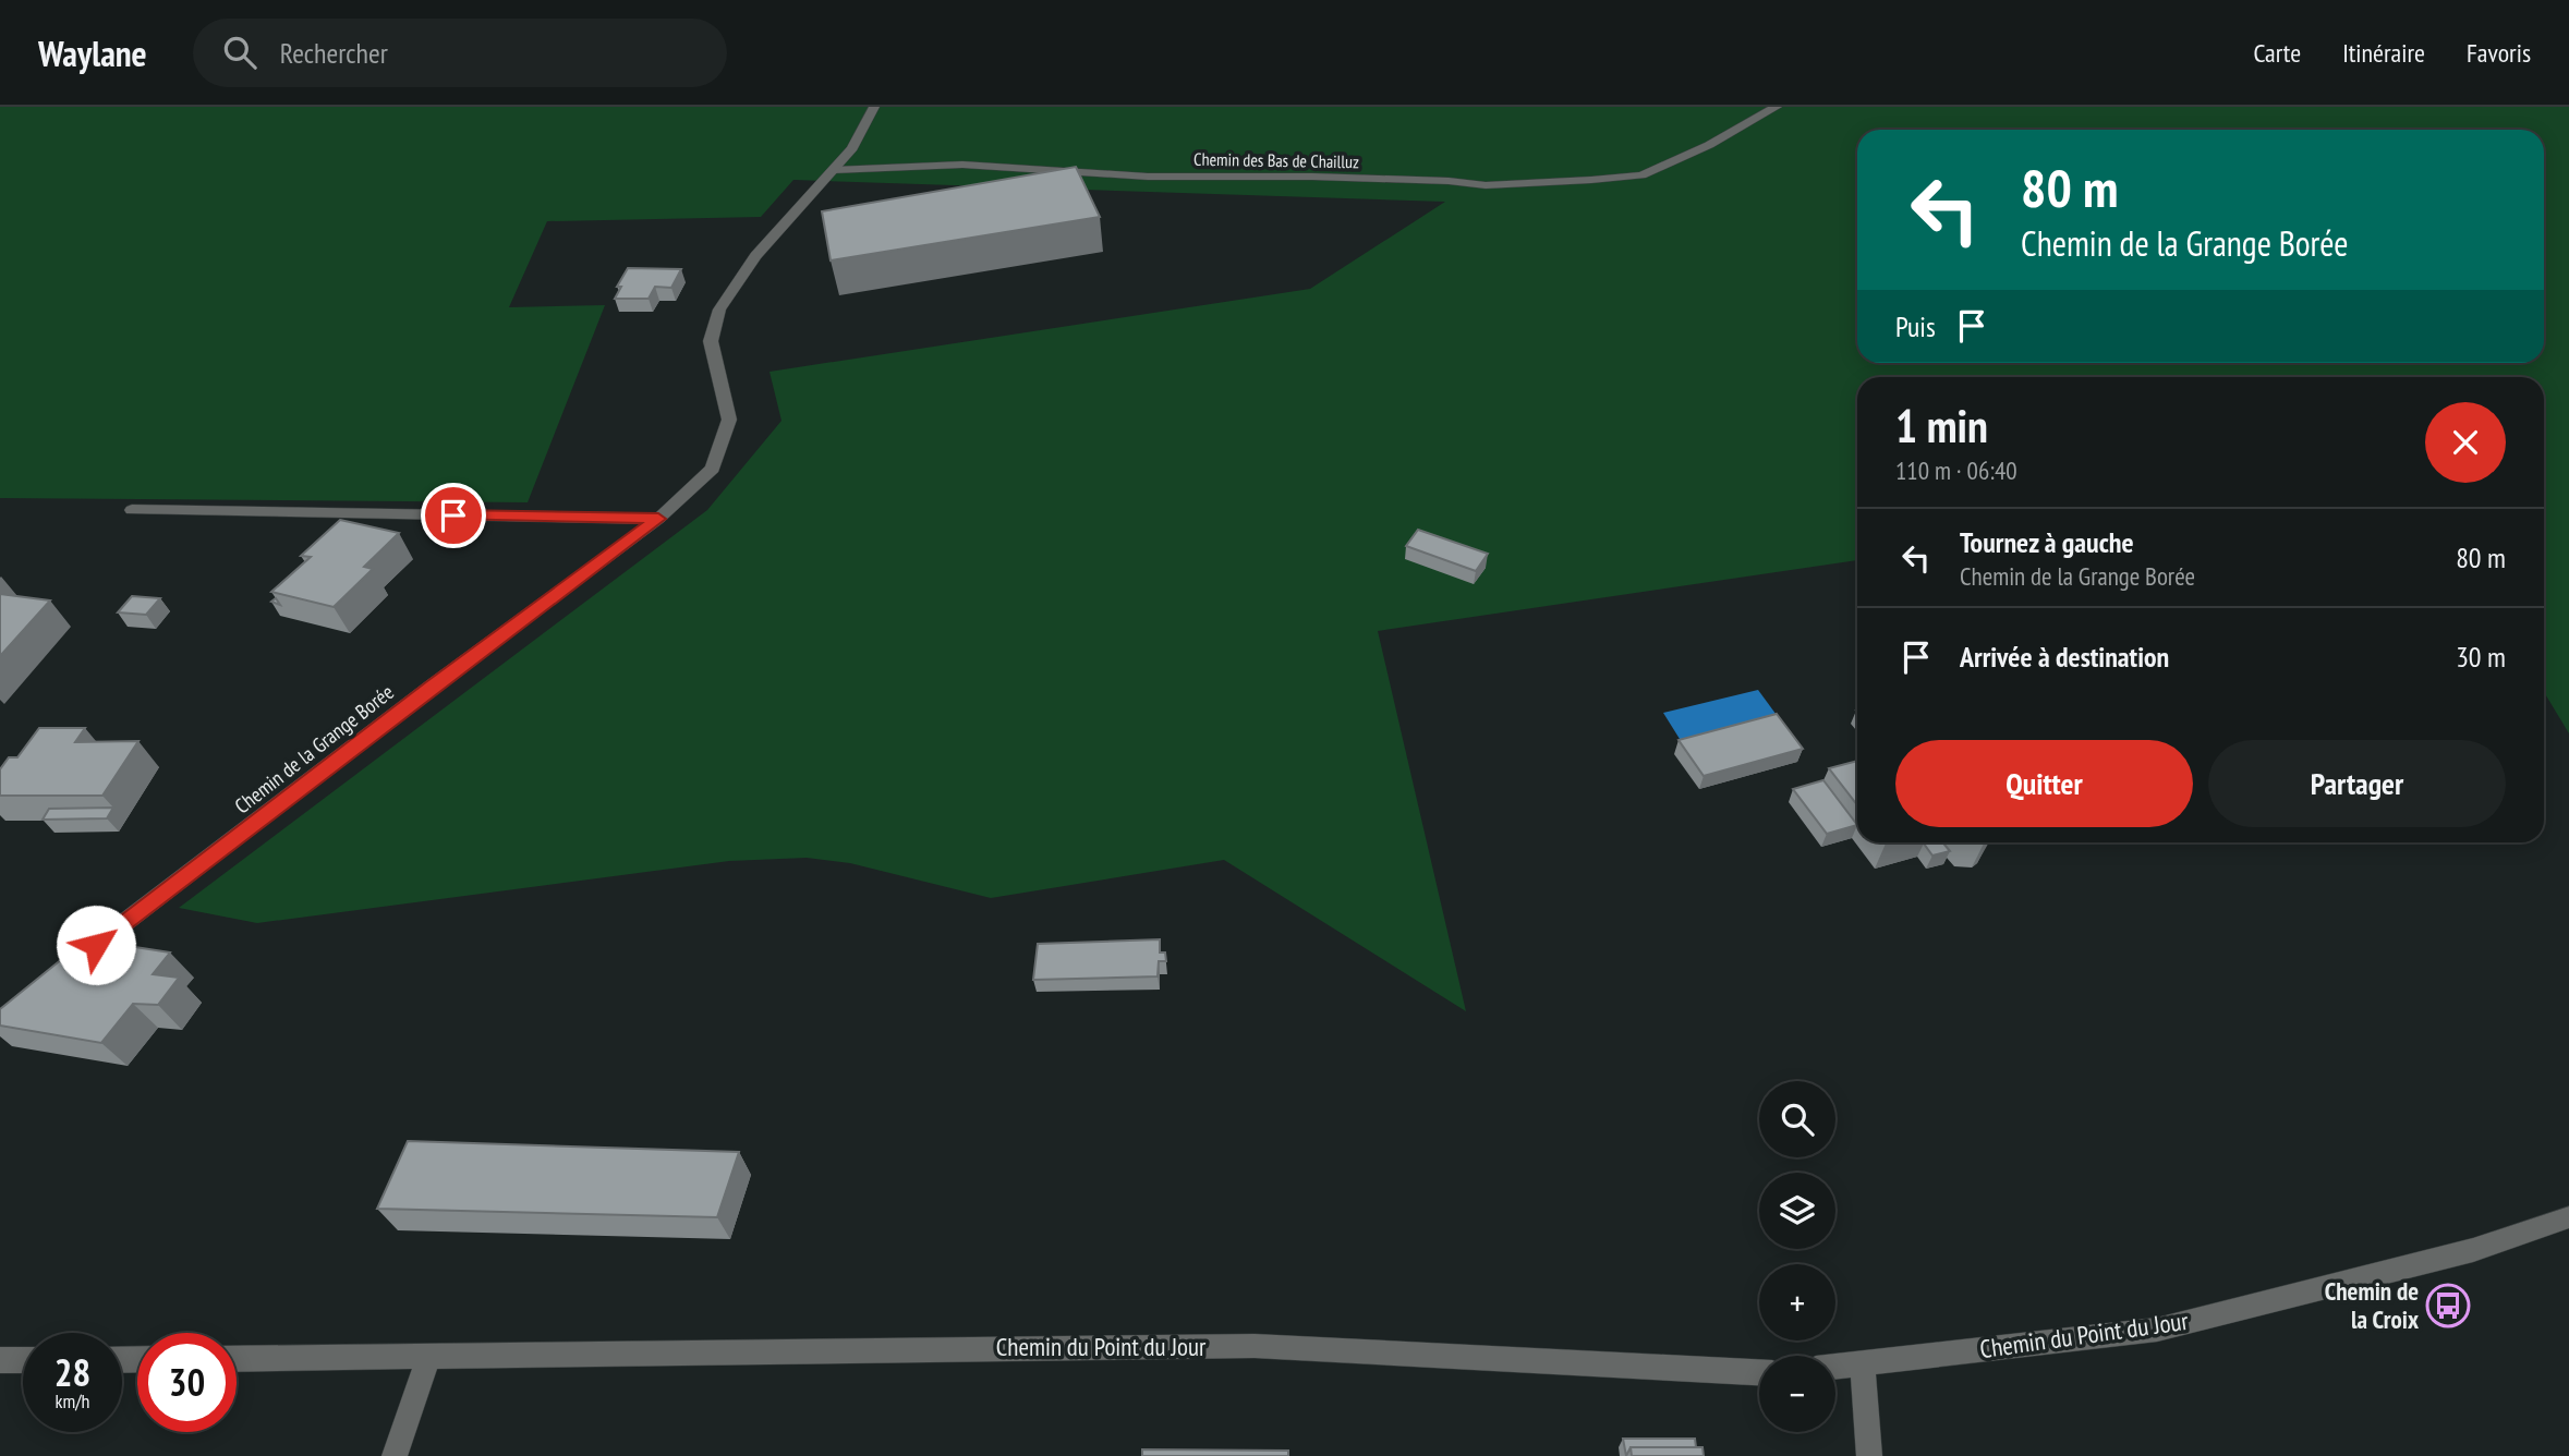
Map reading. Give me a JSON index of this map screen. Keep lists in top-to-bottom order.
{
  "streets": {
    "street": ["Chemin des Bas de Chailluz", "Chemin de la Grange Borée", "Chemin du Point du Jour"]
  },
  "crossings": [
    ["Chemin des Bas de Chailluz", "Chemin de la Grange Borée"]
  ],
  "places": {
    "bus stop": ["Chemin de la Croix"]
  },
  "page": {
    "header": "Waylane",
    "search": "Rechercher",
    "nav": ["Carte", "Itinéraire", "Favoris"],
    "turn": ["80 m", "Chemin de la Grange Borée"],
    "then": "Puis",
    "heading": ["1 min", "110 m · 06:40"],
    "list": [
      {
        "name": "Tournez à gauche",
        "note": "Chemin de la Grange Borée",
        "value": "80 m"
      },
      {
        "name": "Arrivée à destination",
        "value": "30 m"
      }
    ],
    "buttons": ["Quitter", "Partager"],
    "map_buttons": ["+", "−"],
    "speed": "28 km/h",
    "limit": "30"
  }
}
